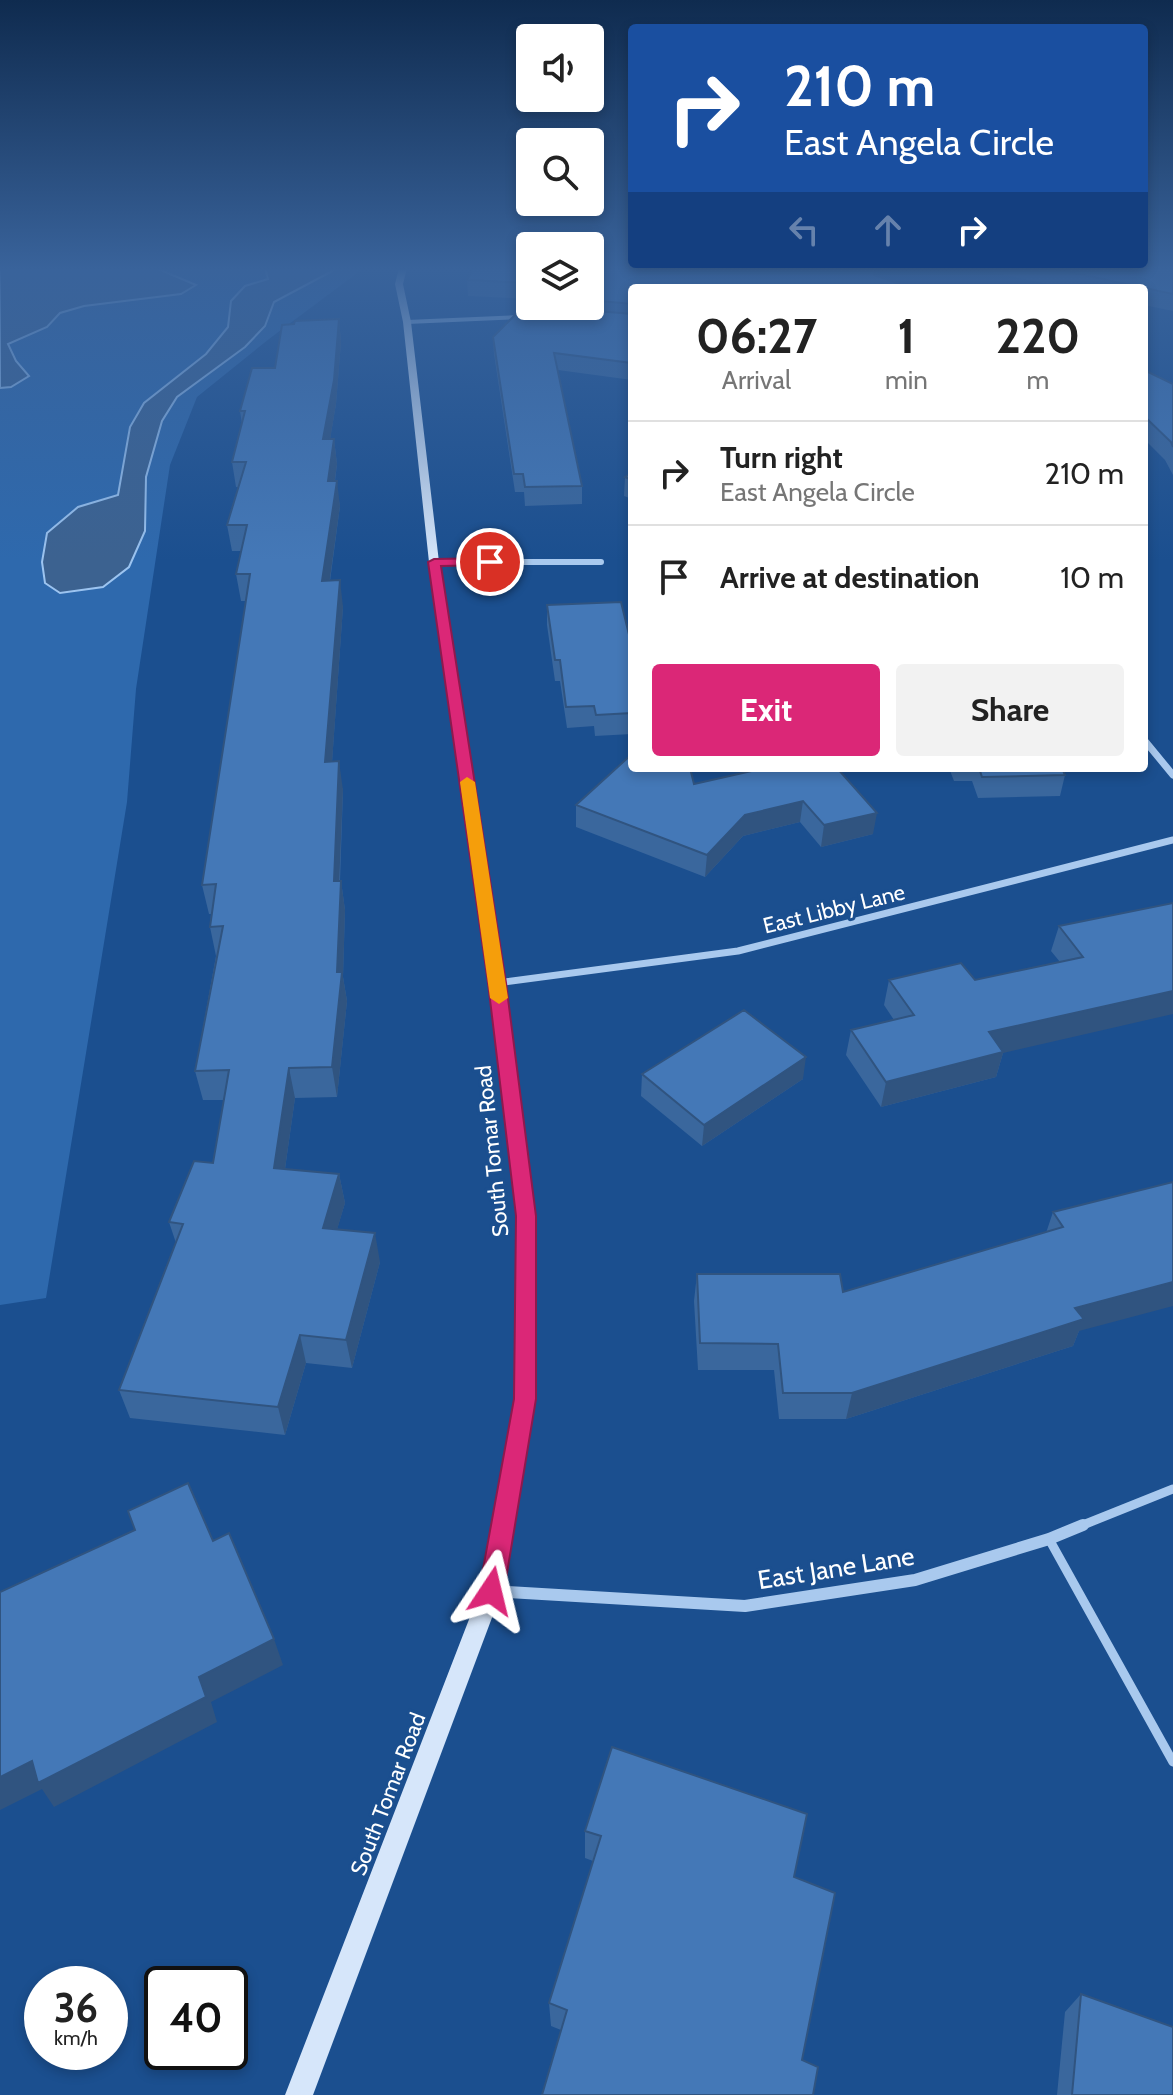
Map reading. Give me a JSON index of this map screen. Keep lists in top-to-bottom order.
{
  "streets": {
    "street": ["East Libby Lane", "South Tomar Road", "East Jane Lane"]
  },
  "crossings": [
    ["East Libby Lane", "South Tomar Road"],
    ["South Tomar Road", "East Jane Lane"]
  ],
  "page": {
    "turn": ["210 m", "East Angela Circle"],
    "eta": [
      "06:27",
      "Arrival",
      "1",
      "min",
      "220",
      "m"
    ],
    "list": [
      {
        "name": "Turn right",
        "note": "East Angela Circle",
        "value": "210 m"
      },
      {
        "name": "Arrive at destination",
        "value": "10 m"
      }
    ],
    "buttons": ["Exit", "Share"],
    "speed": "36 km/h",
    "limit": "40"
  }
}
